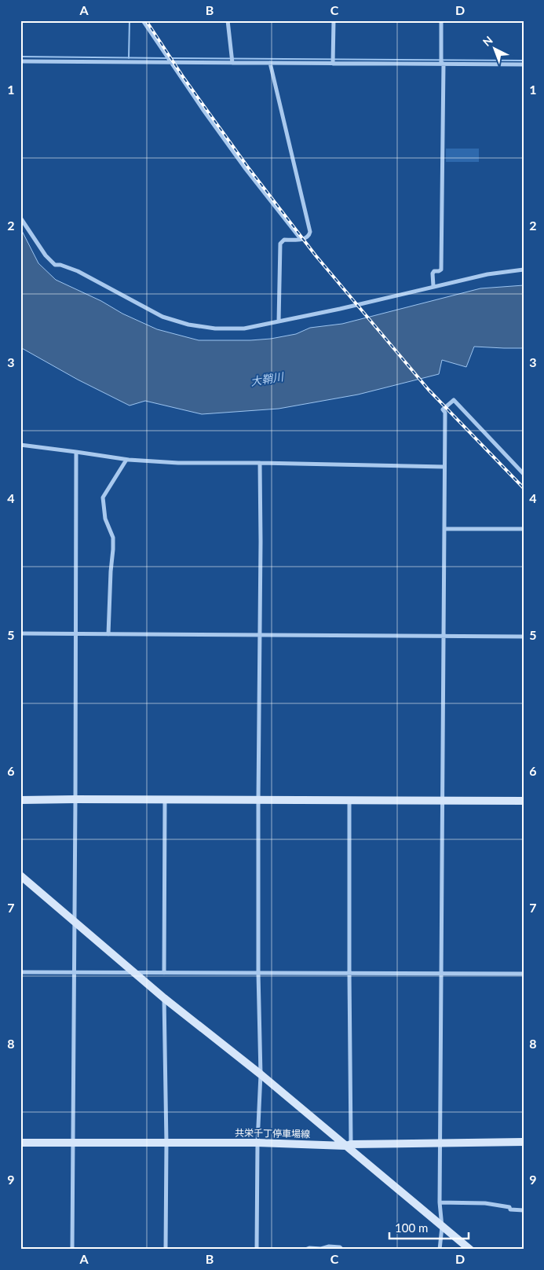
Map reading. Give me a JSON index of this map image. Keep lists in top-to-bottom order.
{
  "streets": {
    "street": ["共栄千丁停車場線"]
  },
  "water": ["大鞘川"],
  "scale_bar": "100 m",
  "north": "top left",
  "grid": {
    "columns": [
      "A",
      "B",
      "C",
      "D"
    ],
    "rows": [
      "1",
      "2",
      "3",
      "4",
      "5",
      "6",
      "7",
      "8",
      "9"
    ]
  }
}
